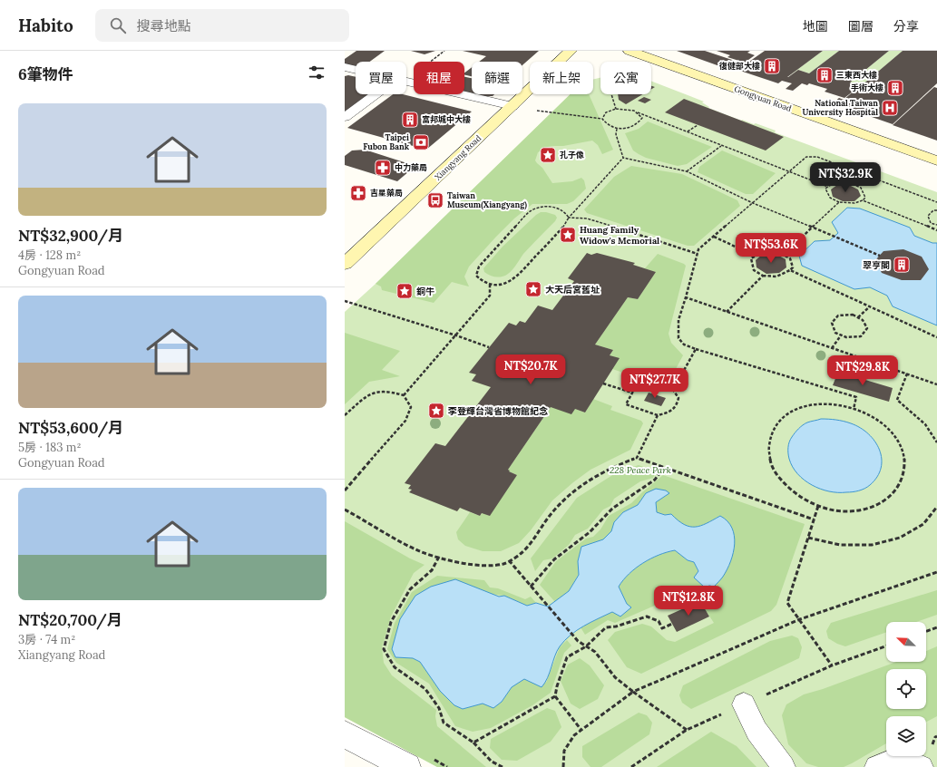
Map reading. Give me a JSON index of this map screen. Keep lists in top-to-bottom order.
{
  "streets": {
    "street": ["Gongyuan Road", "Xiangyang Road"]
  },
  "parks": ["228 Peace Park"],
  "places": {
    "building": [
      "復健部大樓",
      "三東西大樓",
      "手術大樓",
      "富邦城中大樓",
      "翠亨閣"
    ],
    "hospital": ["National Taiwan University Hospital"],
    "bank": ["Taipei Fubon Bank"],
    "place": [
      "孔子像",
      "Huang Family Widow's Memorial",
      "大天后宮舊址",
      "銅牛",
      "李登輝台灣省博物館紀念"
    ],
    "pharmacy": ["中力藥局", "吉星藥局"],
    "bus stop": ["Taiwan Museum(Xiangyang)"]
  },
  "north": "top left",
  "page": {
    "header": "Habito",
    "search": "搜尋地點",
    "nav": ["地圖", "圖層", "分享"],
    "heading": "6筆物件",
    "chip": [
      "買屋",
      "租屋",
      "篩選",
      "新上架",
      "公寓"
    ],
    "list": [
      {
        "name": "NT$32,900/月",
        "note": "4房 · 128 m² · Gongyuan Road"
      },
      {
        "name": "NT$53,600/月",
        "note": "5房 · 183 m² · Gongyuan Road"
      },
      {
        "name": "NT$20,700/月",
        "note": "3房 · 74 m² · Xiangyang Road"
      }
    ],
    "price": [
      "NT$32.9K",
      "NT$53.6K",
      "NT$20.7K",
      "NT$29.8K",
      "NT$27.7K",
      "NT$12.8K"
    ]
  }
}
